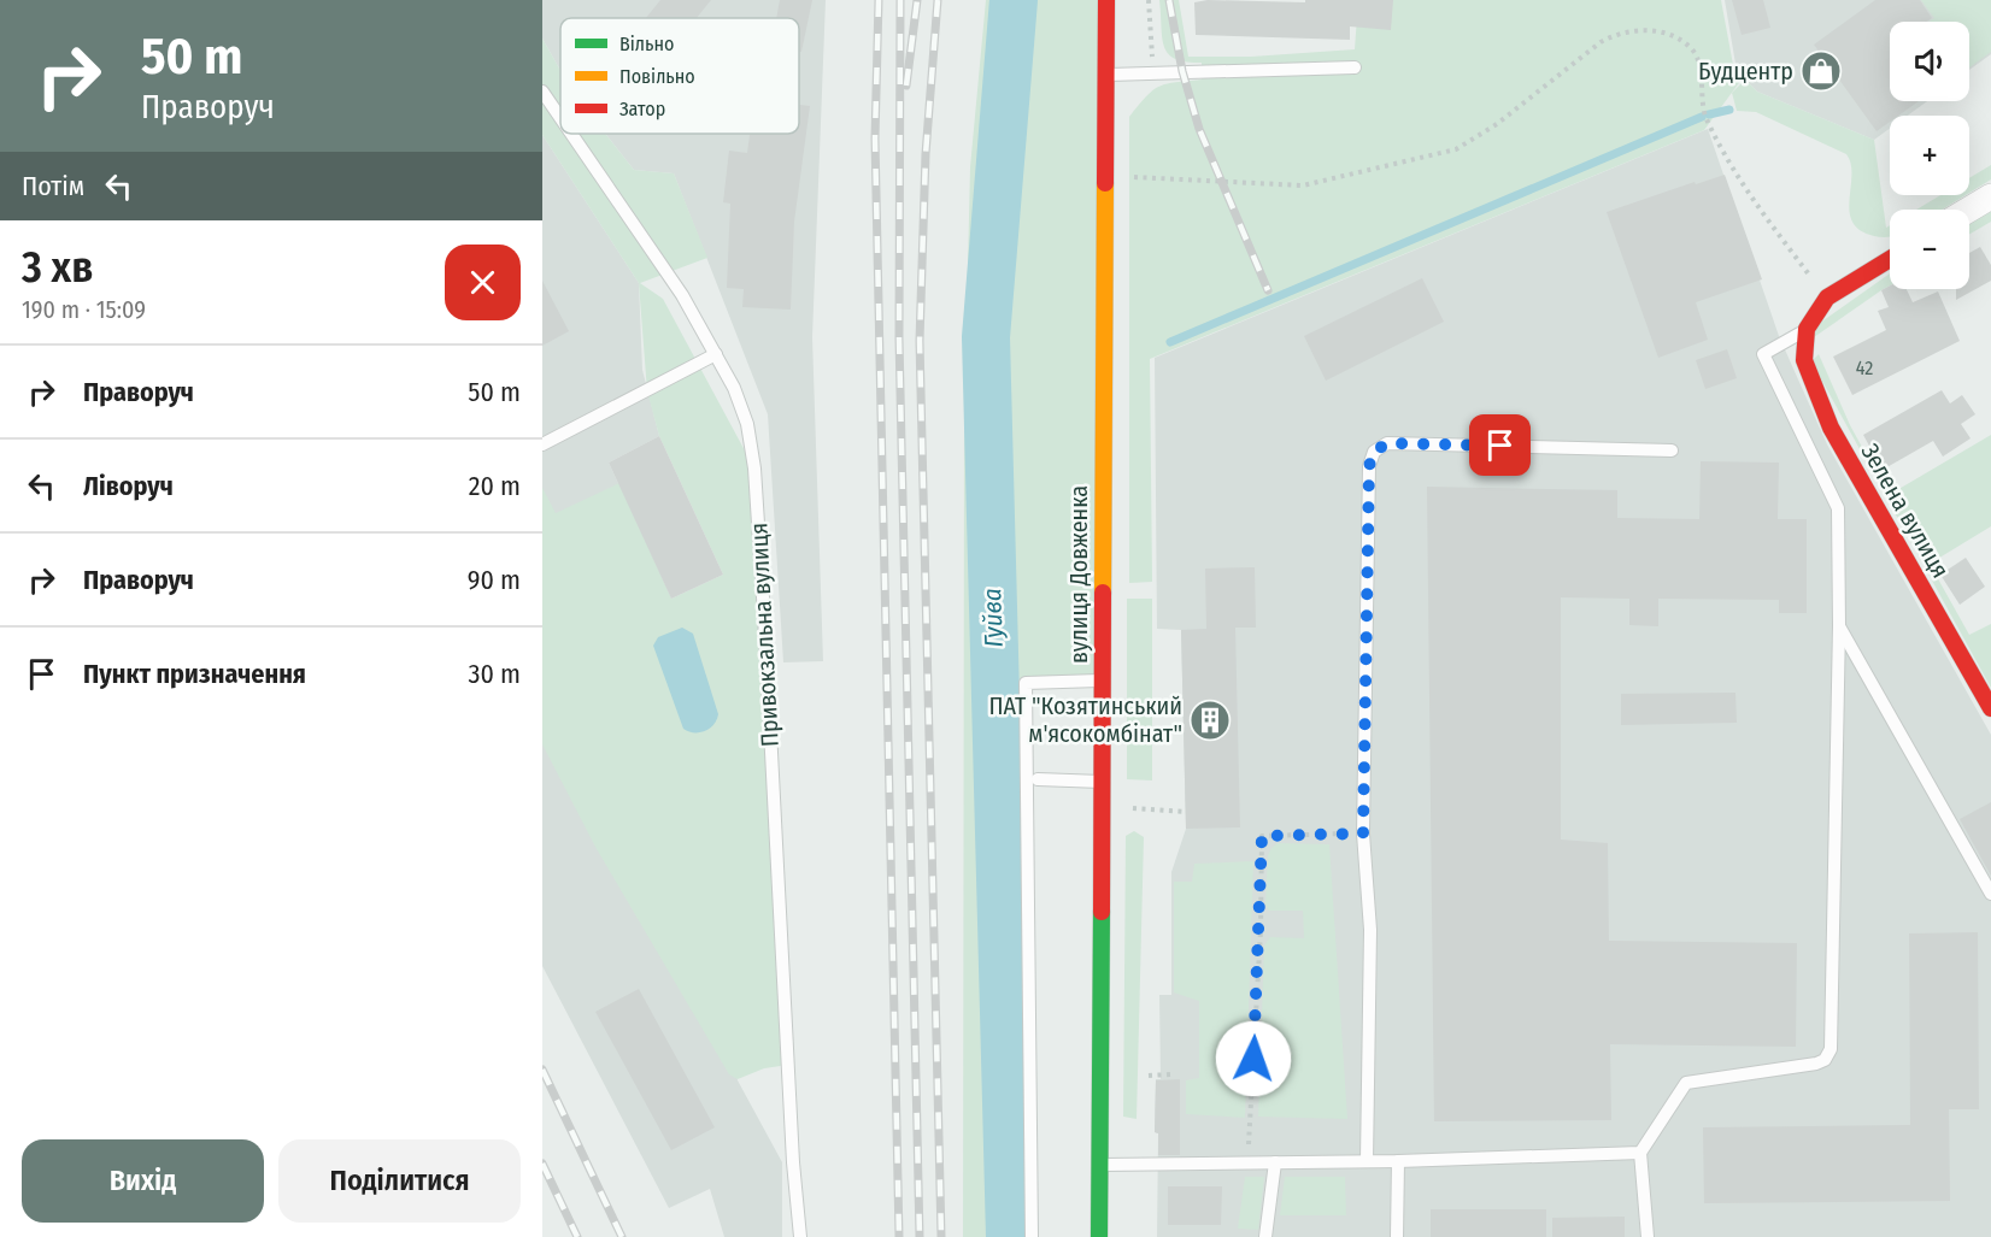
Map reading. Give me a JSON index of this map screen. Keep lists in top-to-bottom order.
{
  "streets": {
    "street": ["Зелена вулиця", "вулиця Довженка"],
    "lane": ["Привокзальна вулиця"]
  },
  "water": ["Гуйва"],
  "places": {
    "shop": ["Будцентр"],
    "building": ["ПАТ \"Козятинський м'ясокомбінат\""]
  },
  "house_numbers": ["42"],
  "legend": ["Вільно", "Повільно", "Затор"],
  "page": {
    "turn": ["50 m", "Праворуч"],
    "map_buttons": ["+", "−"],
    "then": "Потім",
    "heading": ["3 хв", "190 m · 15:09"],
    "list": [
      {
        "name": "Праворуч",
        "value": "50 m"
      },
      {
        "name": "Ліворуч",
        "value": "20 m"
      },
      {
        "name": "Праворуч",
        "value": "90 m"
      },
      {
        "name": "Пункт призначення",
        "value": "30 m"
      }
    ],
    "buttons": ["Вихід", "Поділитися"]
  }
}
